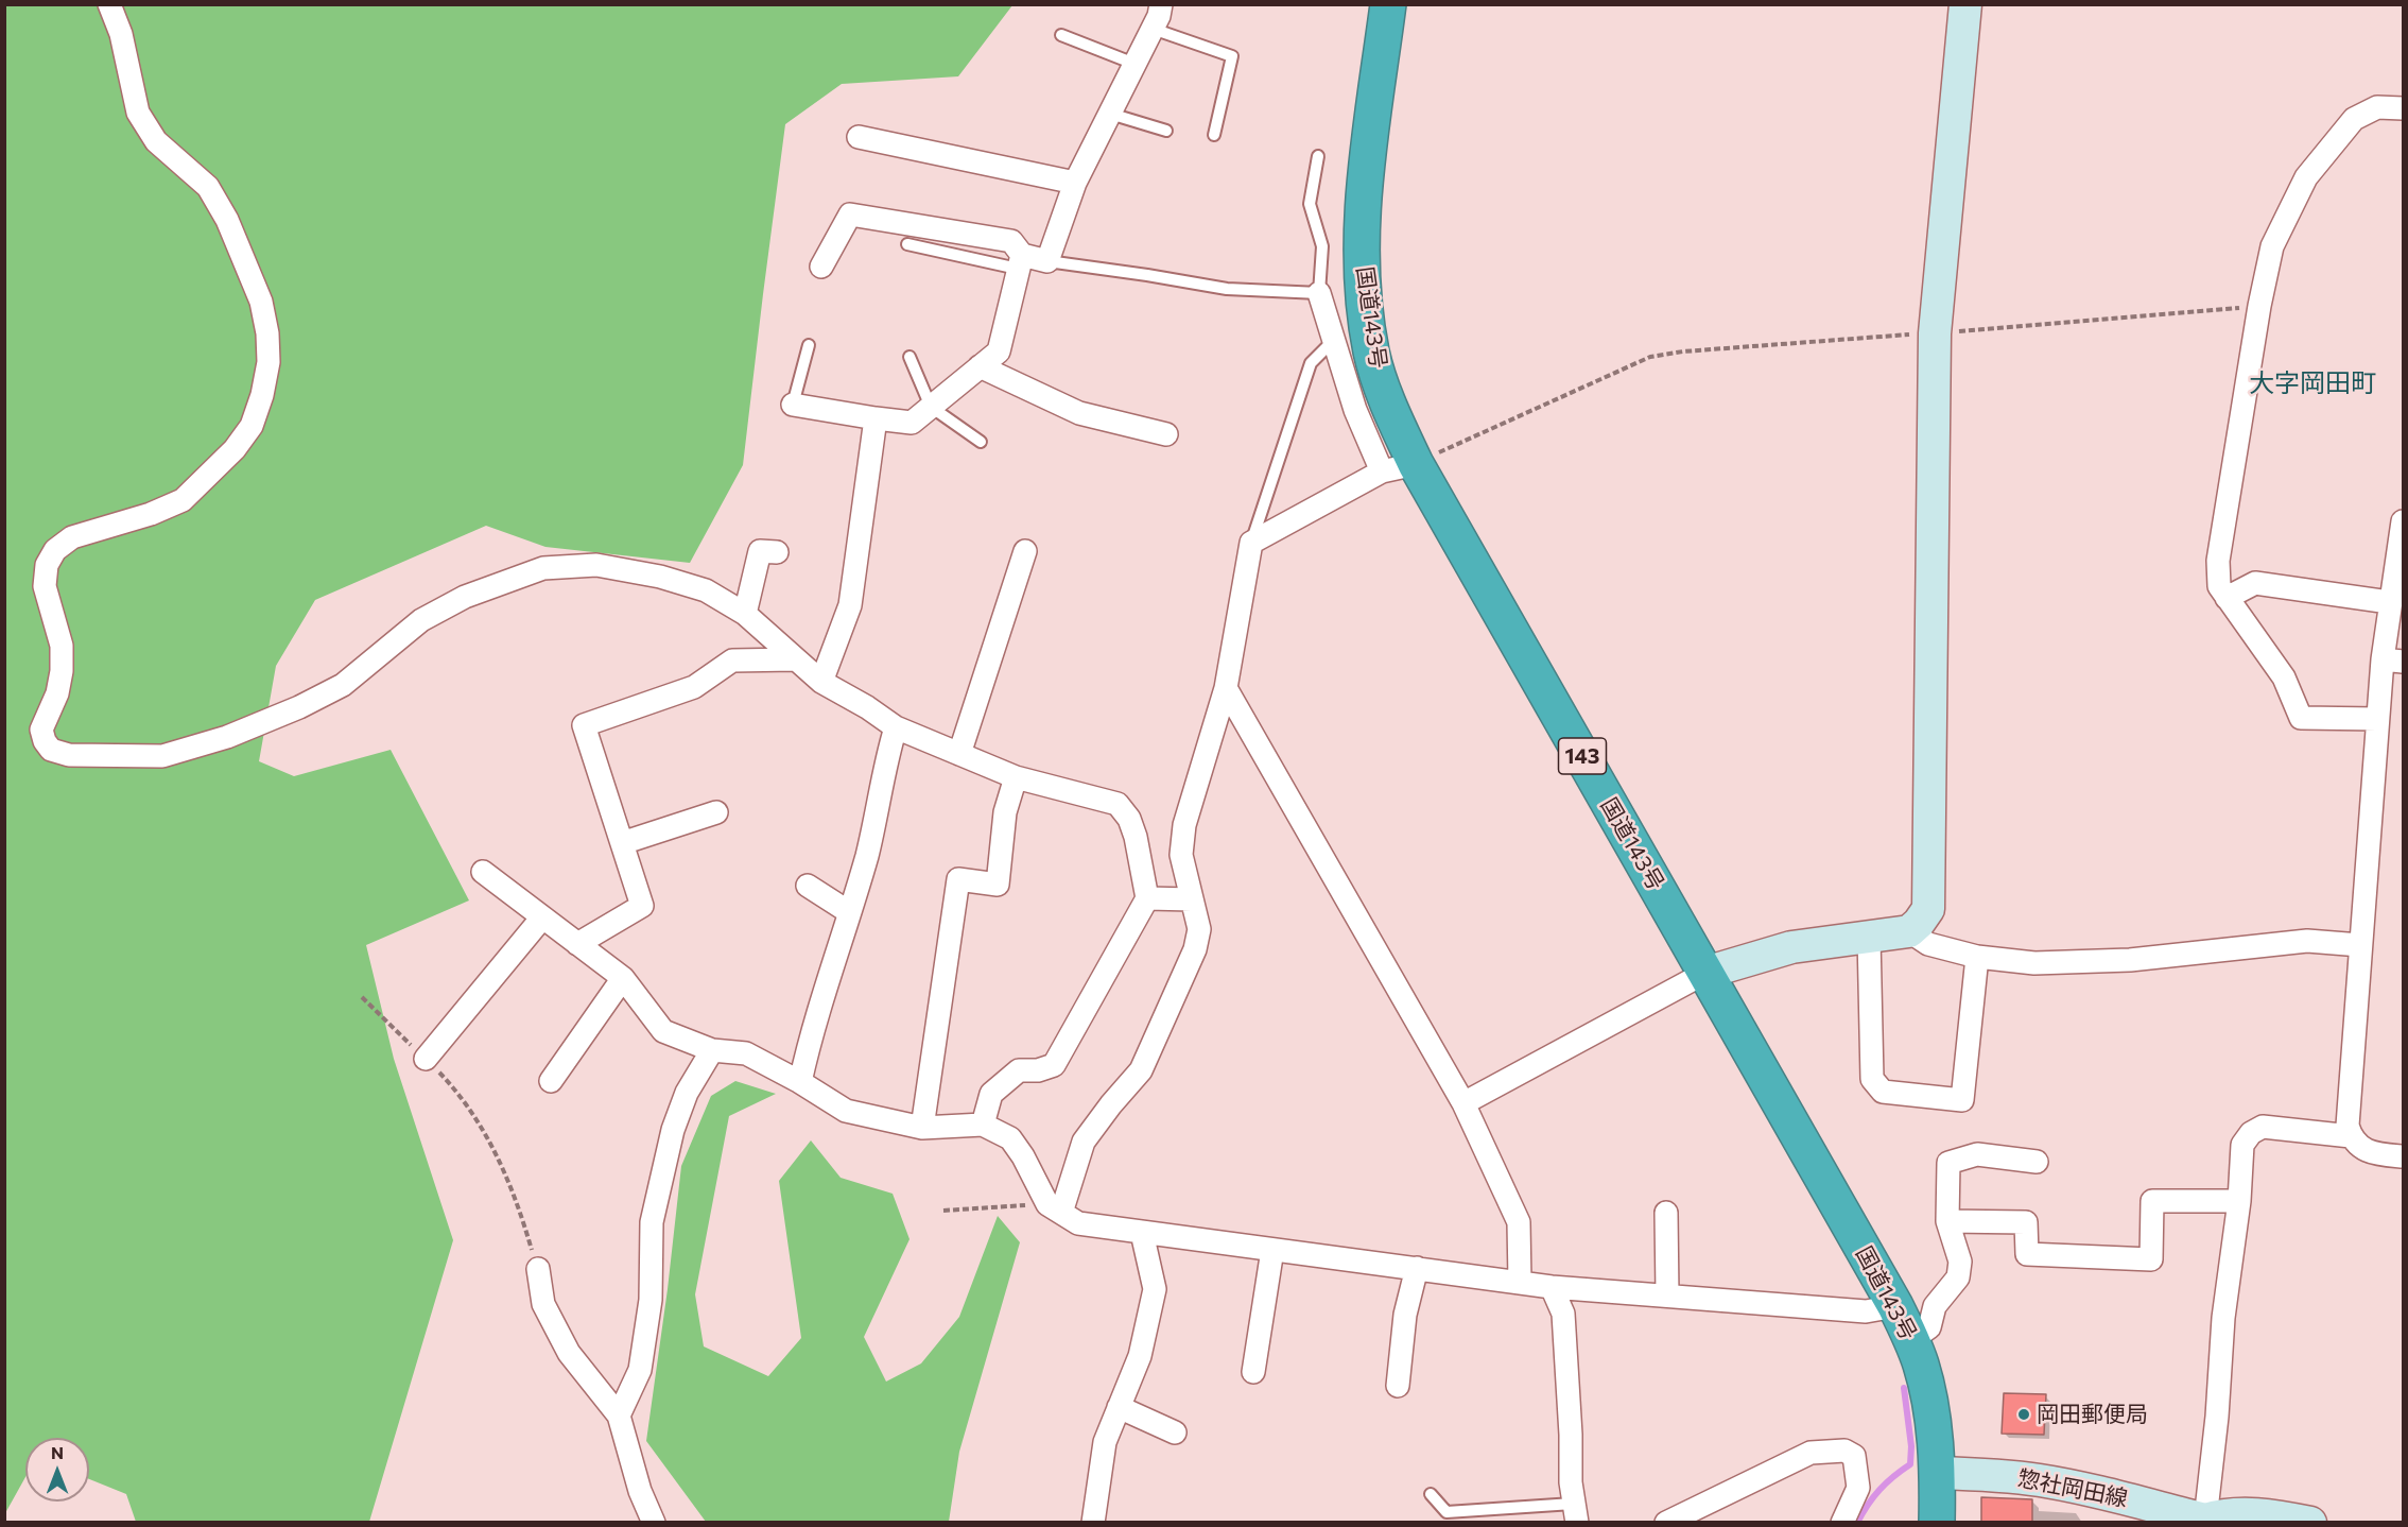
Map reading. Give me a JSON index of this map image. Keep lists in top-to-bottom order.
{
  "streets": {
    "highway": ["国道143号", "143"],
    "street": ["惣社岡田線"]
  },
  "crossings": [
    ["国道143号", "惣社岡田線"]
  ],
  "districts": ["大字岡田町"],
  "places": ["岡田郵便局"],
  "north": "top"
}
